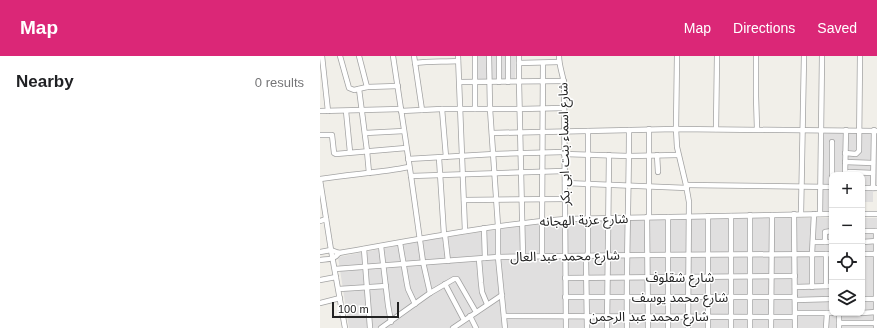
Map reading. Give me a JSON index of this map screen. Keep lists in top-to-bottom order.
{
  "streets": {
    "street": [
      "شارع اسماء بنت ابى بكر",
      "شارع عزبة الهجانه",
      "شارع محمد عبد العال",
      "شارع شقلوف",
      "شارع محمد يوسف",
      "شارع محمد عبد الرحمن"
    ]
  },
  "crossings": [
    ["شارع اسماء بنت ابى بكر", "شارع عزبة الهجانه"],
    ["شارع اسماء بنت ابى بكر", "شارع محمد عبد العال"],
    ["شارع اسماء بنت ابى بكر", "شارع شقلوف"],
    ["شارع اسماء بنت ابى بكر", "شارع محمد يوسف"],
    ["شارع اسماء بنت ابى بكر", "شارع محمد عبد الرحمن"]
  ],
  "scale_bar": "100 m",
  "page": {
    "header": "Map",
    "nav": ["Map", "Directions", "Saved"],
    "heading": ["Nearby", "0 results"],
    "map_buttons": ["+", "−"],
    "scale": "100 m"
  }
}
